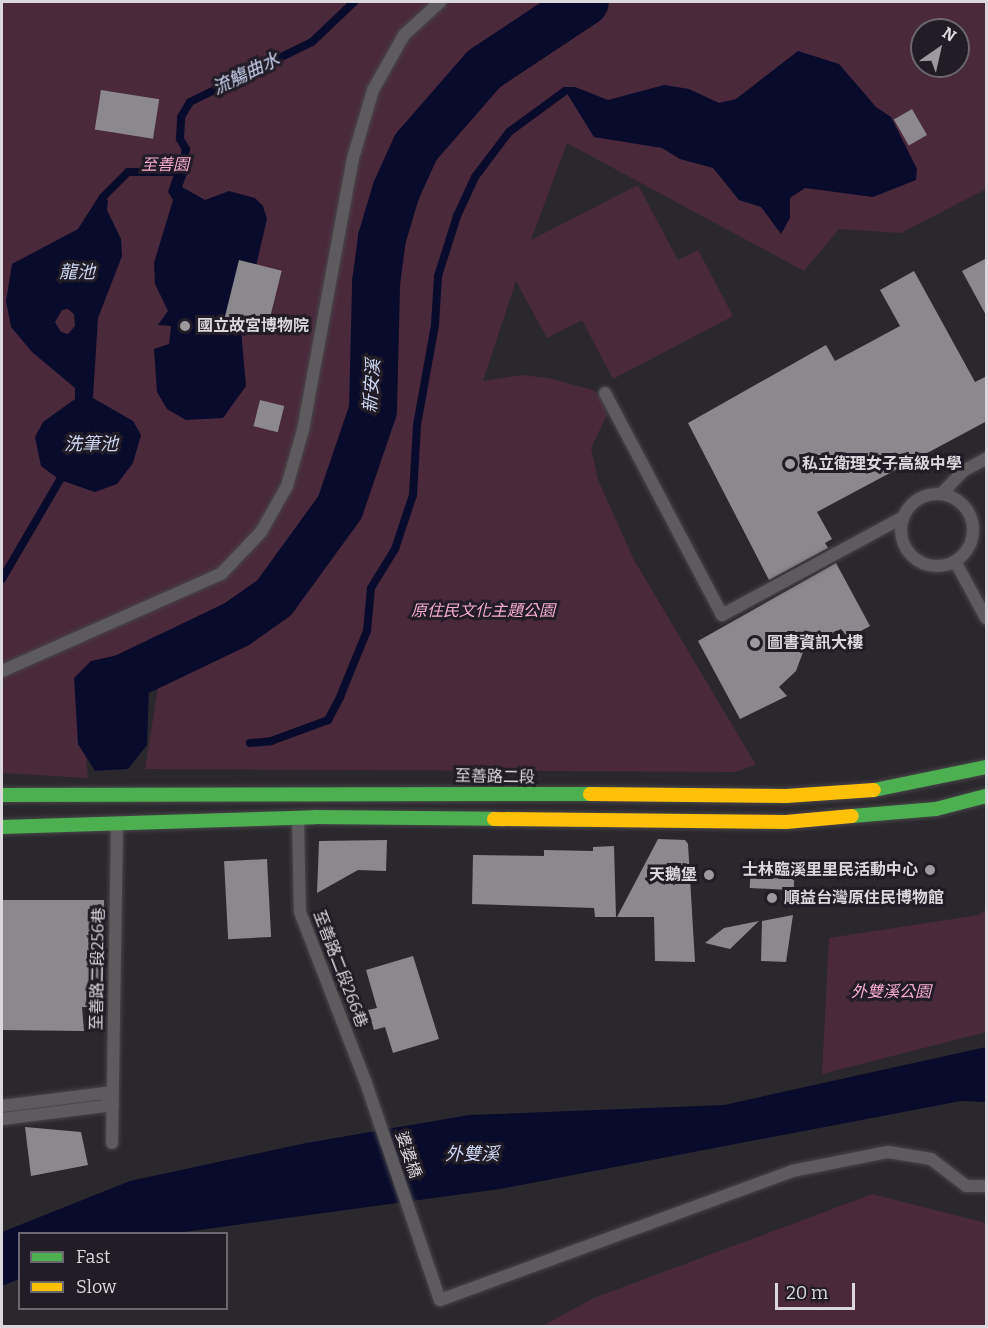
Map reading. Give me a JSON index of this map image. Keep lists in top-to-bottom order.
{
  "streets": {
    "street": ["至善路二段"],
    "lane": ["至善路二段256巷", "至善路二段266巷", "婆婆橋"]
  },
  "crossings": [
    ["至善路二段", "至善路二段256巷"],
    ["至善路二段", "至善路二段266巷"],
    ["至善路二段266巷", "婆婆橋"]
  ],
  "water": [
    "流觴曲水",
    "龍池",
    "新安溪",
    "洗筆池",
    "外雙溪"
  ],
  "parks": ["至善園", "原住民文化主題公園", "外雙溪公園"],
  "places": [
    "國立故宮博物院",
    "私立衛理女子高級中學",
    "圖書資訊大樓",
    "士林臨溪里里民活動中心",
    "天鵝堡",
    "順益台灣原住民博物館"
  ],
  "legend": ["Fast", "Slow"],
  "scale_bar": "20 m",
  "north": "top right"
}
